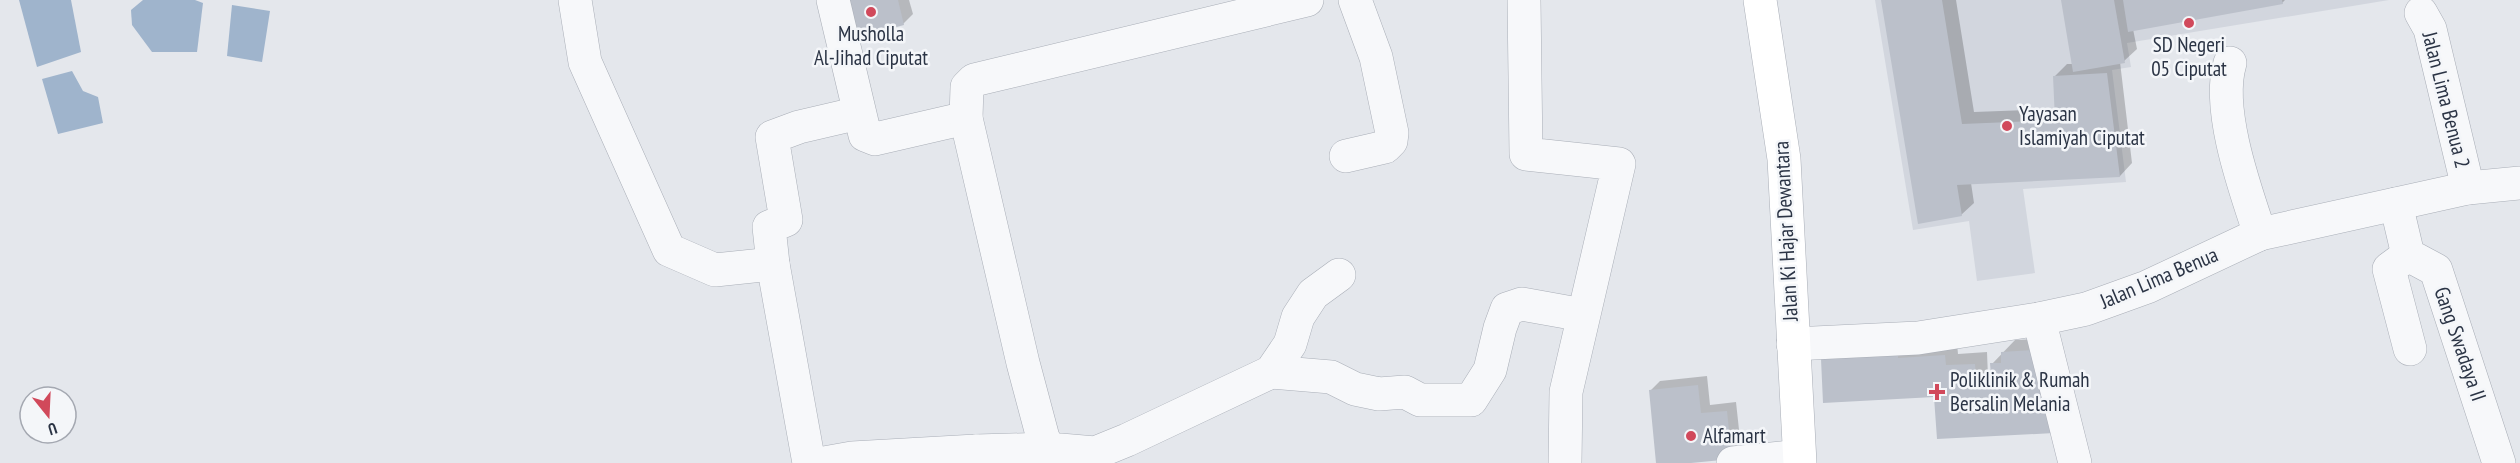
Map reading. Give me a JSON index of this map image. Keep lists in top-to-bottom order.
{
  "streets": {
    "main road": ["Jalan Ki Hajar Dewantara"],
    "street": ["Jalan Lima Benua 2", "Jalan Lima Benua", "Gang Swadaya II"]
  },
  "crossings": [
    ["Jalan Lima Benua 2", "Jalan Lima Benua"],
    ["Jalan Ki Hajar Dewantara", "Jalan Lima Benua"]
  ],
  "places": {
    "other": [
      "Musholla Al-Jihad Ciputat",
      "SD Negeri 05 Ciputat",
      "Yayasan Islamiyah Ciputat",
      "Alfamart"
    ],
    "health": ["Poliklinik & Rumah Bersalin Melania"]
  },
  "north": "bottom"
}
